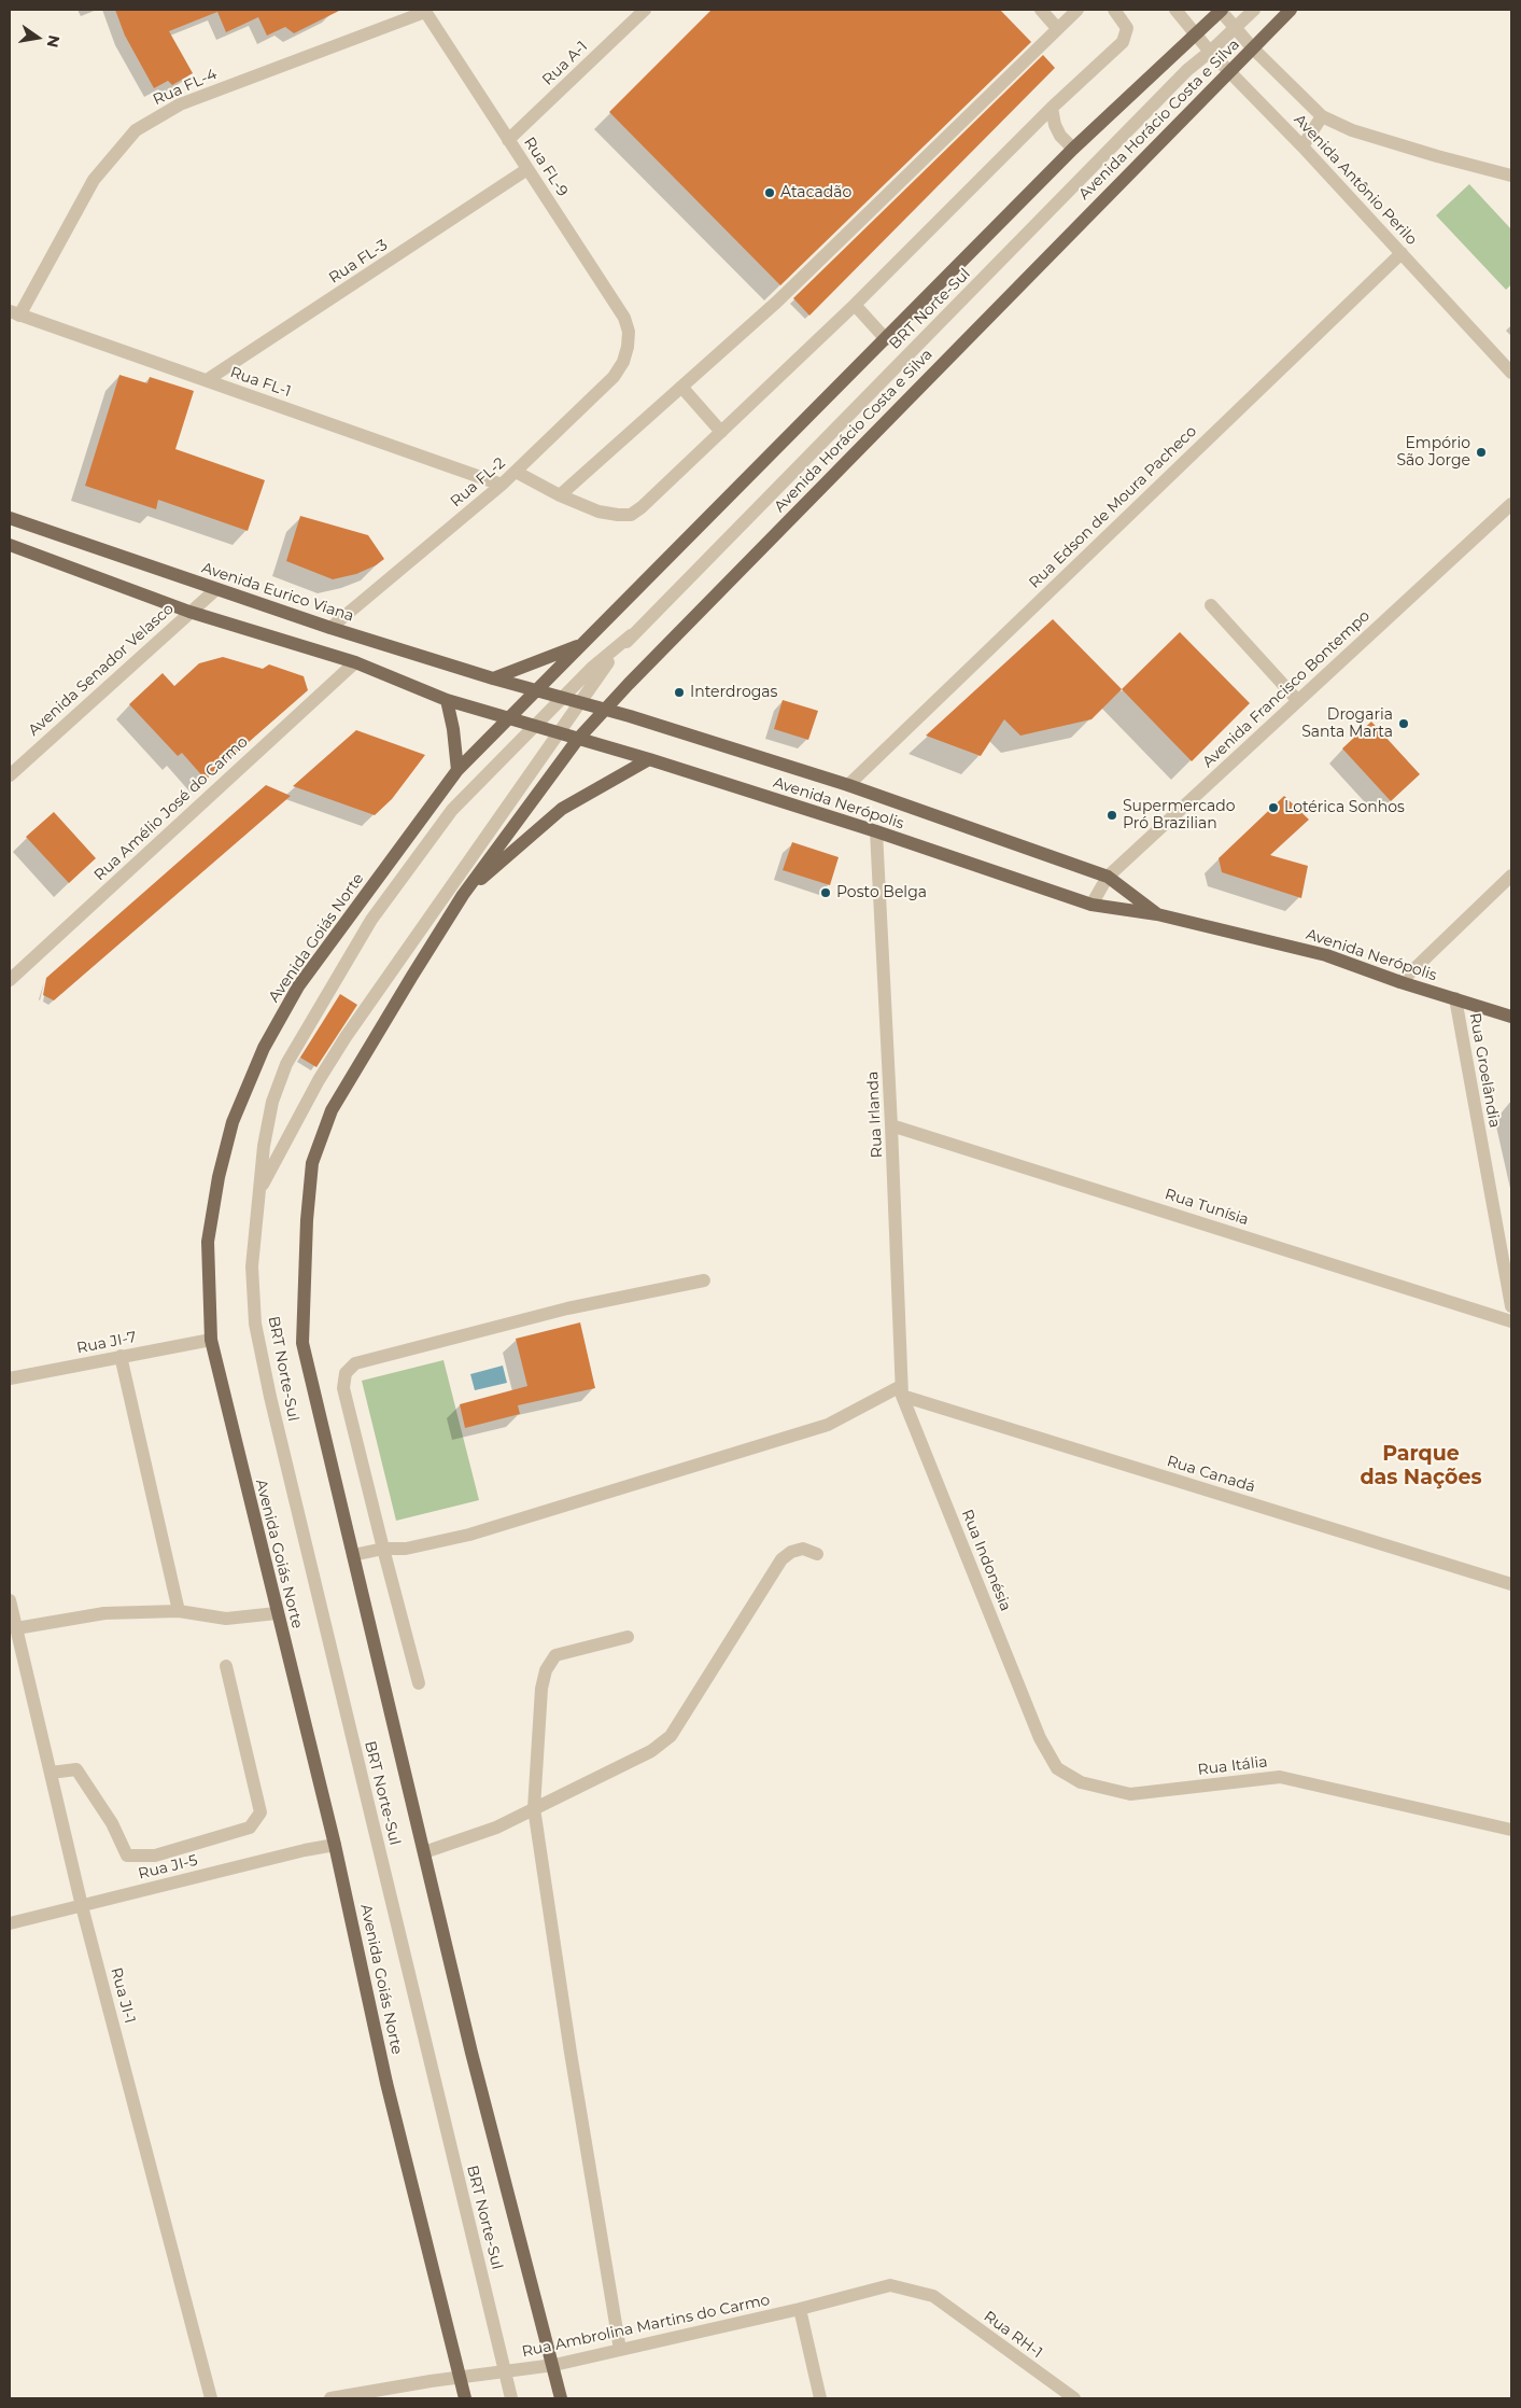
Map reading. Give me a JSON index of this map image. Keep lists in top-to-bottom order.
{
  "streets": {
    "main road": [
      "Avenida Horácio Costa e Silva",
      "Avenida Eurico Viana",
      "Avenida Nerópolis",
      "Avenida Goiás Norte"
    ],
    "street": [
      "Rua A-1",
      "Rua FL-4",
      "Rua FL-9",
      "Avenida Antônio Perilo",
      "Rua FL-3",
      "BRT Norte-Sul",
      "Rua FL-1",
      "Rua FL-2",
      "Rua Edson de Moura Pacheco",
      "Avenida Senador Velasco",
      "Avenida Francisco Bontempo",
      "Rua Amélio José do Carmo",
      "Rua Groelândia",
      "Rua Irlanda",
      "Rua Tunísia",
      "Rua JI-7",
      "Rua Canadá",
      "Rua Indonésia",
      "Rua Itália",
      "Rua JI-5",
      "Rua JI-1",
      "Rua Ambrolina Martins do Carmo",
      "Rua RH-1"
    ]
  },
  "crossings": [
    ["Rua A-1", "Rua FL-9"],
    ["Rua FL-4", "Rua FL-9"],
    ["Rua FL-4", "Rua FL-1"],
    ["Avenida Horácio Costa e Silva", "Avenida Antônio Perilo"],
    ["Avenida Horácio Costa e Silva", "Avenida Nerópolis"],
    ["Rua FL-9", "Rua FL-3"],
    ["Rua FL-9", "Rua FL-2"],
    ["Avenida Antônio Perilo", "BRT Norte-Sul"],
    ["Avenida Antônio Perilo", "Rua Edson de Moura Pacheco"],
    ["Rua FL-3", "Rua FL-1"],
    ["BRT Norte-Sul", "Avenida Nerópolis"],
    ["BRT Norte-Sul", "Rua Ambrolina Martins do Carmo"],
    ["Rua FL-1", "Rua FL-2"],
    ["Rua FL-2", "Avenida Eurico Viana"],
    ["Rua Edson de Moura Pacheco", "Avenida Nerópolis"],
    ["Avenida Eurico Viana", "Avenida Senador Velasco"],
    ["Avenida Eurico Viana", "Avenida Nerópolis"],
    ["Avenida Francisco Bontempo", "Avenida Nerópolis"],
    ["Avenida Nerópolis", "Rua Groelândia"],
    ["Avenida Nerópolis", "Rua Irlanda"],
    ["Avenida Goiás Norte", "Rua JI-7"],
    ["Avenida Goiás Norte", "Rua JI-5"],
    ["Avenida Goiás Norte", "Rua Ambrolina Martins do Carmo"],
    ["Rua Irlanda", "Rua Tunísia"],
    ["Rua Irlanda", "Rua Canadá"],
    ["Rua Irlanda", "Rua Indonésia"],
    ["Rua Canadá", "Rua Indonésia"],
    ["Rua Indonésia", "Rua Itália"],
    ["Rua JI-5", "Rua JI-1"],
    ["Rua Ambrolina Martins do Carmo", "Rua RH-1"]
  ],
  "districts": ["Parque das Nações"],
  "places": [
    "Atacadão",
    "Empório São Jorge",
    "Interdrogas",
    "Drogaria Santa Marta",
    "Lotérica Sonhos",
    "Supermercado Pró Brazilian",
    "Posto Belga"
  ],
  "north": "right"
}
